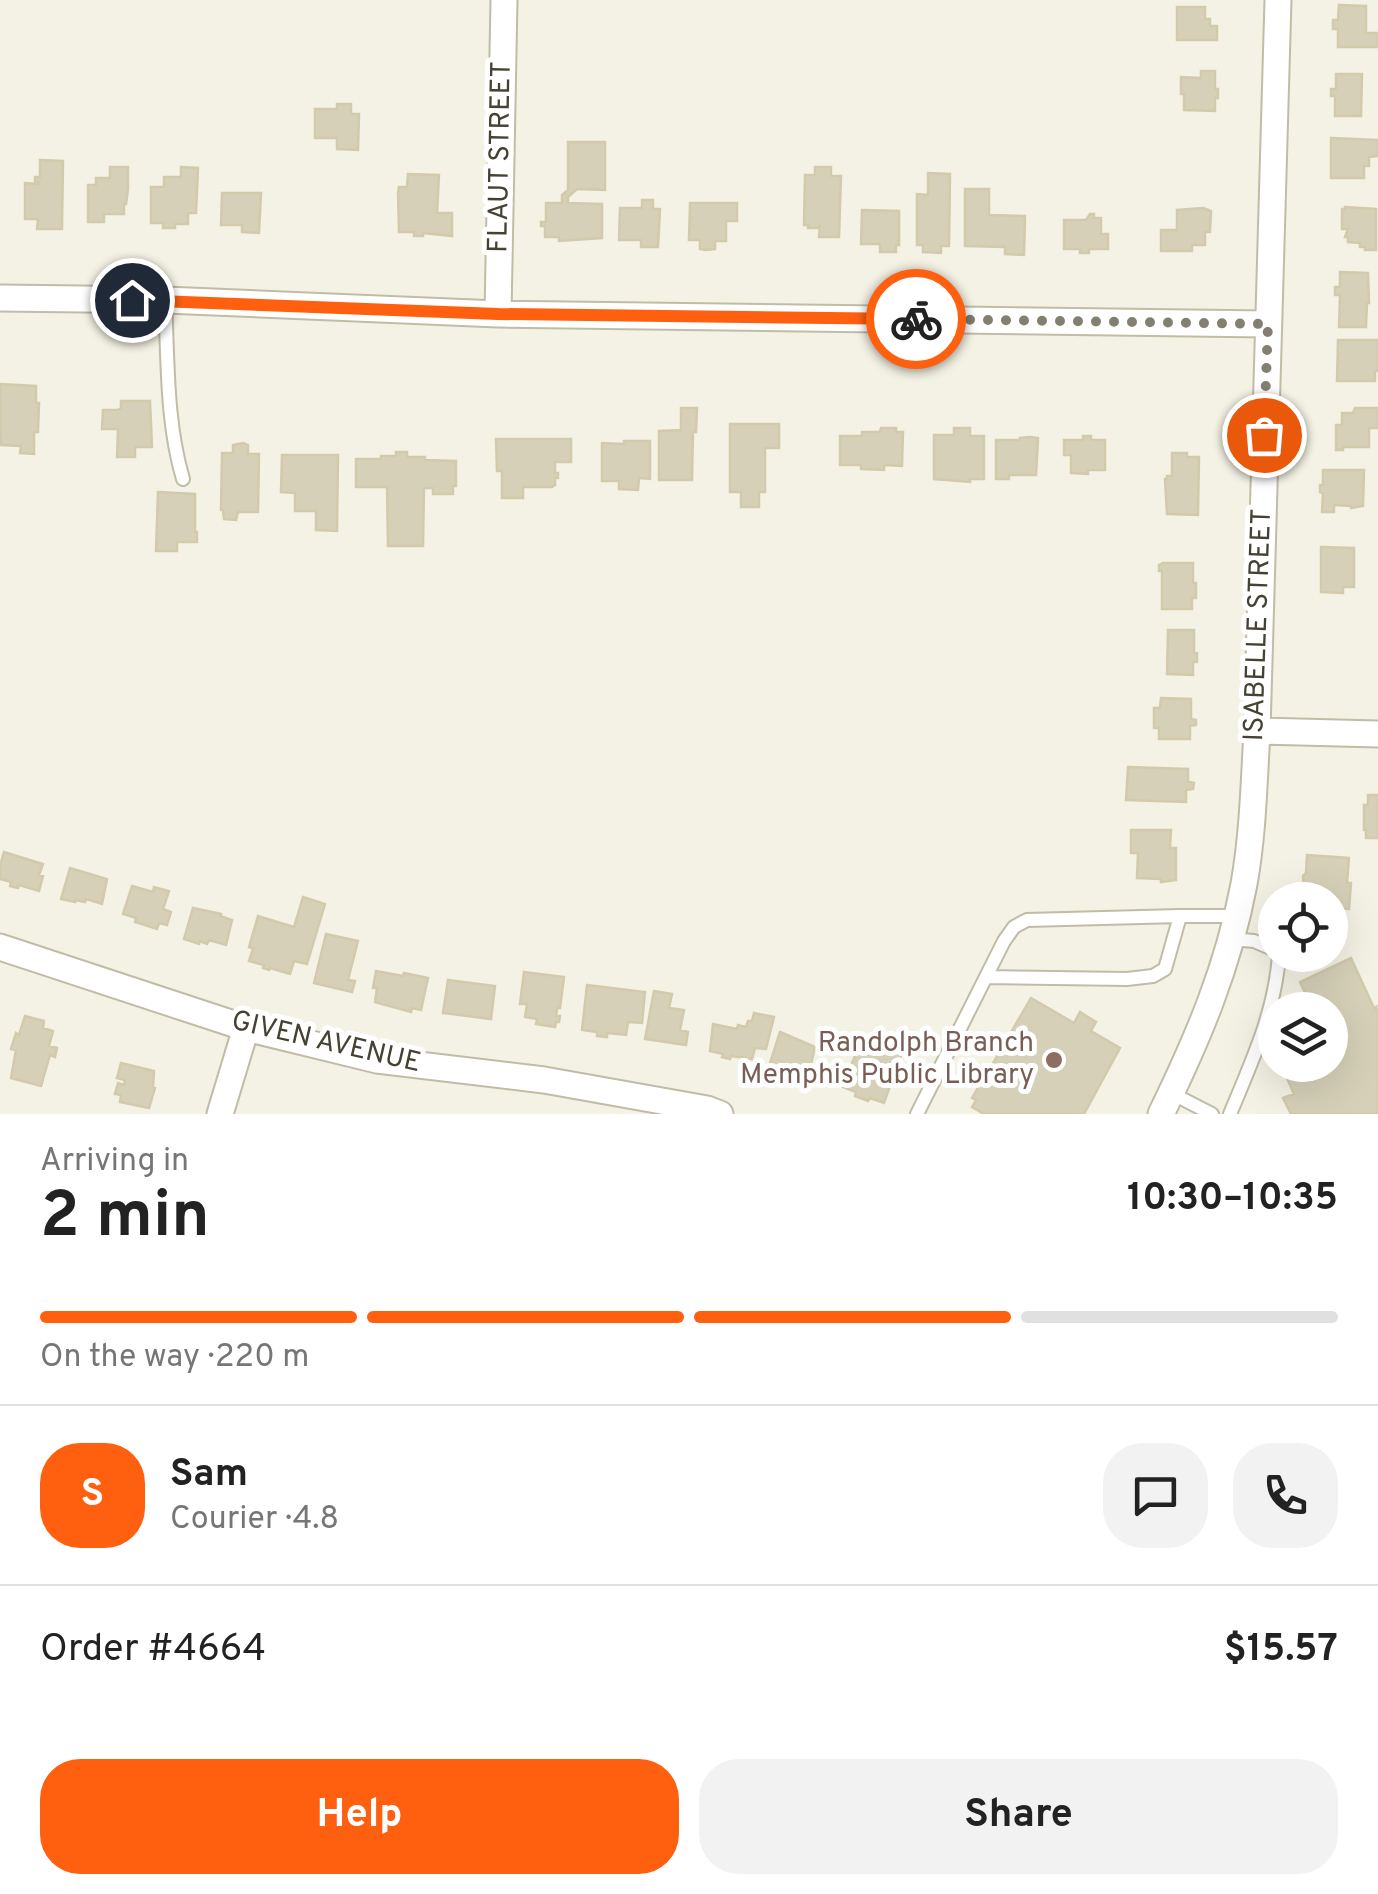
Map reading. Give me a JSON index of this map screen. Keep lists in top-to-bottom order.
{
  "streets": {
    "street": ["FLAUT STREET", "ISABELLE STREET", "GIVEN AVENUE"]
  },
  "places": ["Randolph Branch Memphis Public Library"],
  "page": {
    "heading": ["2 min", "Arriving in", "10:30–10:35"],
    "panel": [
      "Sam",
      "Courier · 4.8",
      "Order #4664",
      "$15.57"
    ],
    "bar": "On the way · 220 m",
    "round": "S",
    "buttons": ["Help", "Share"]
  }
}
